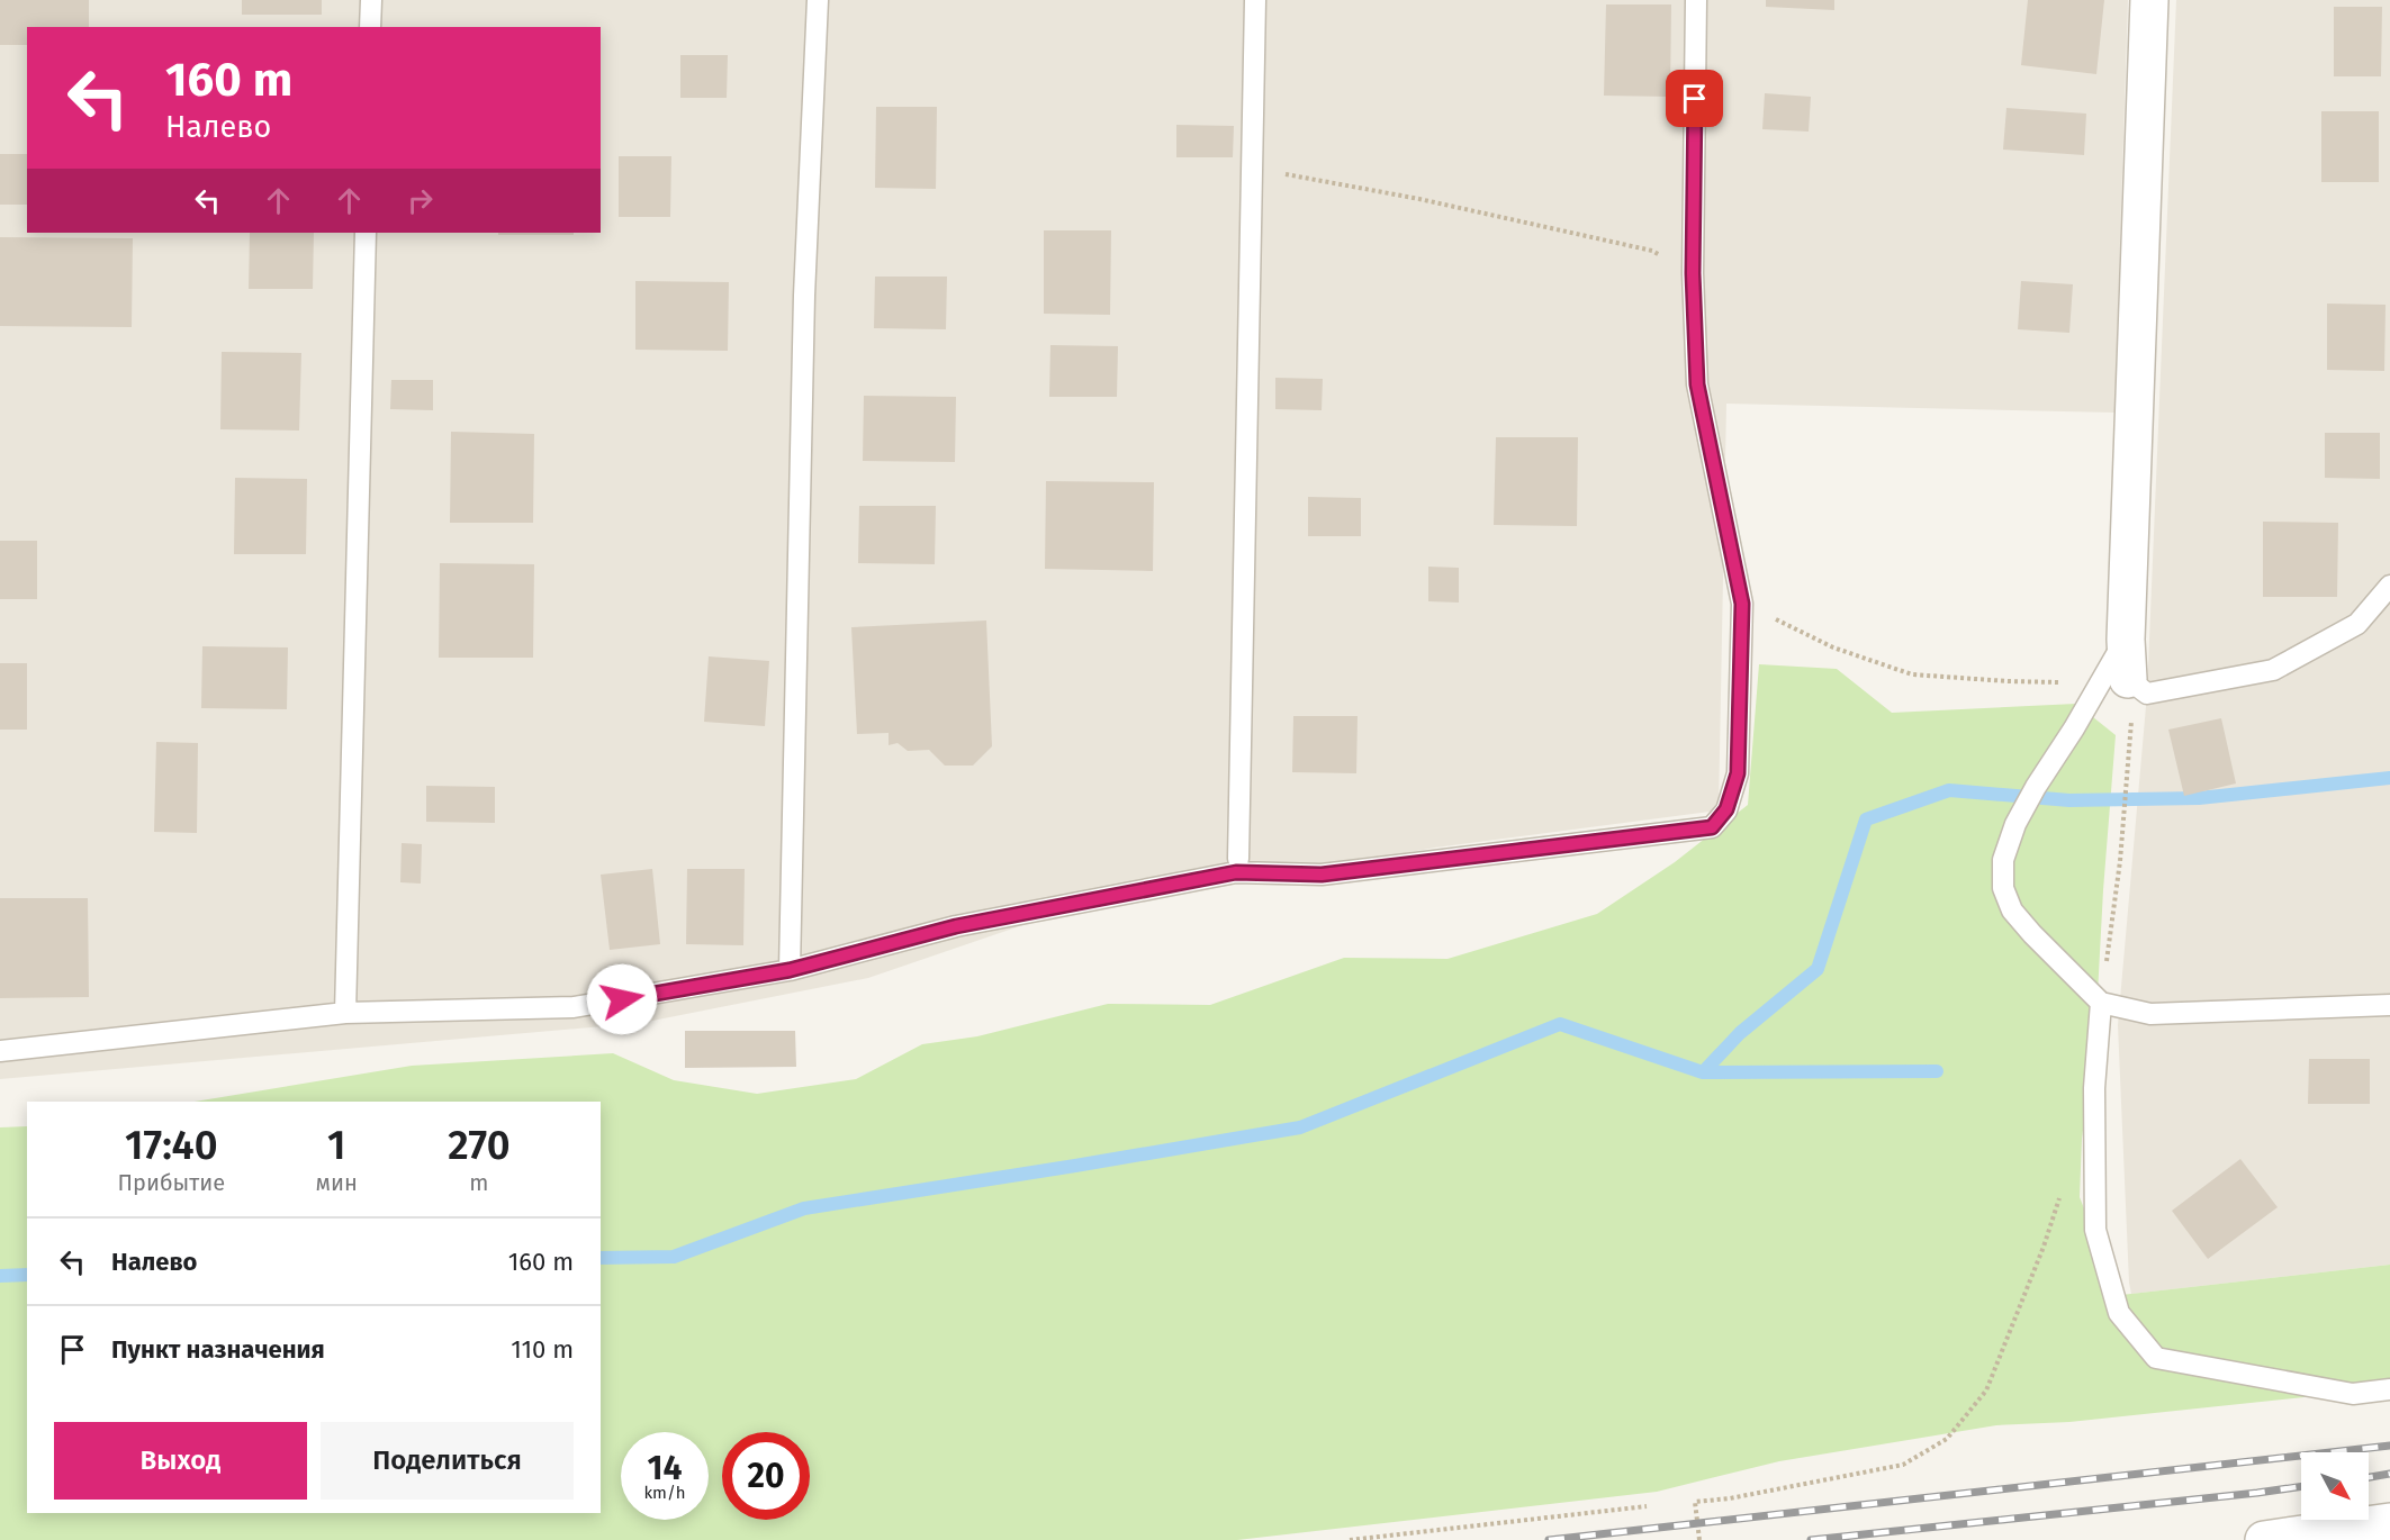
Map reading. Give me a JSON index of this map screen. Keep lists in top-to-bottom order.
{
  "north": "bottom right",
  "page": {
    "turn": ["160 m", "Налево"],
    "eta": [
      "17:40",
      "Прибытие",
      "1",
      "мин",
      "270",
      "m"
    ],
    "list": [
      {
        "name": "Налево",
        "value": "160 m"
      },
      {
        "name": "Пункт назначения",
        "value": "110 m"
      }
    ],
    "buttons": ["Выход", "Поделиться"],
    "speed": "14 km/h",
    "limit": "20"
  }
}
